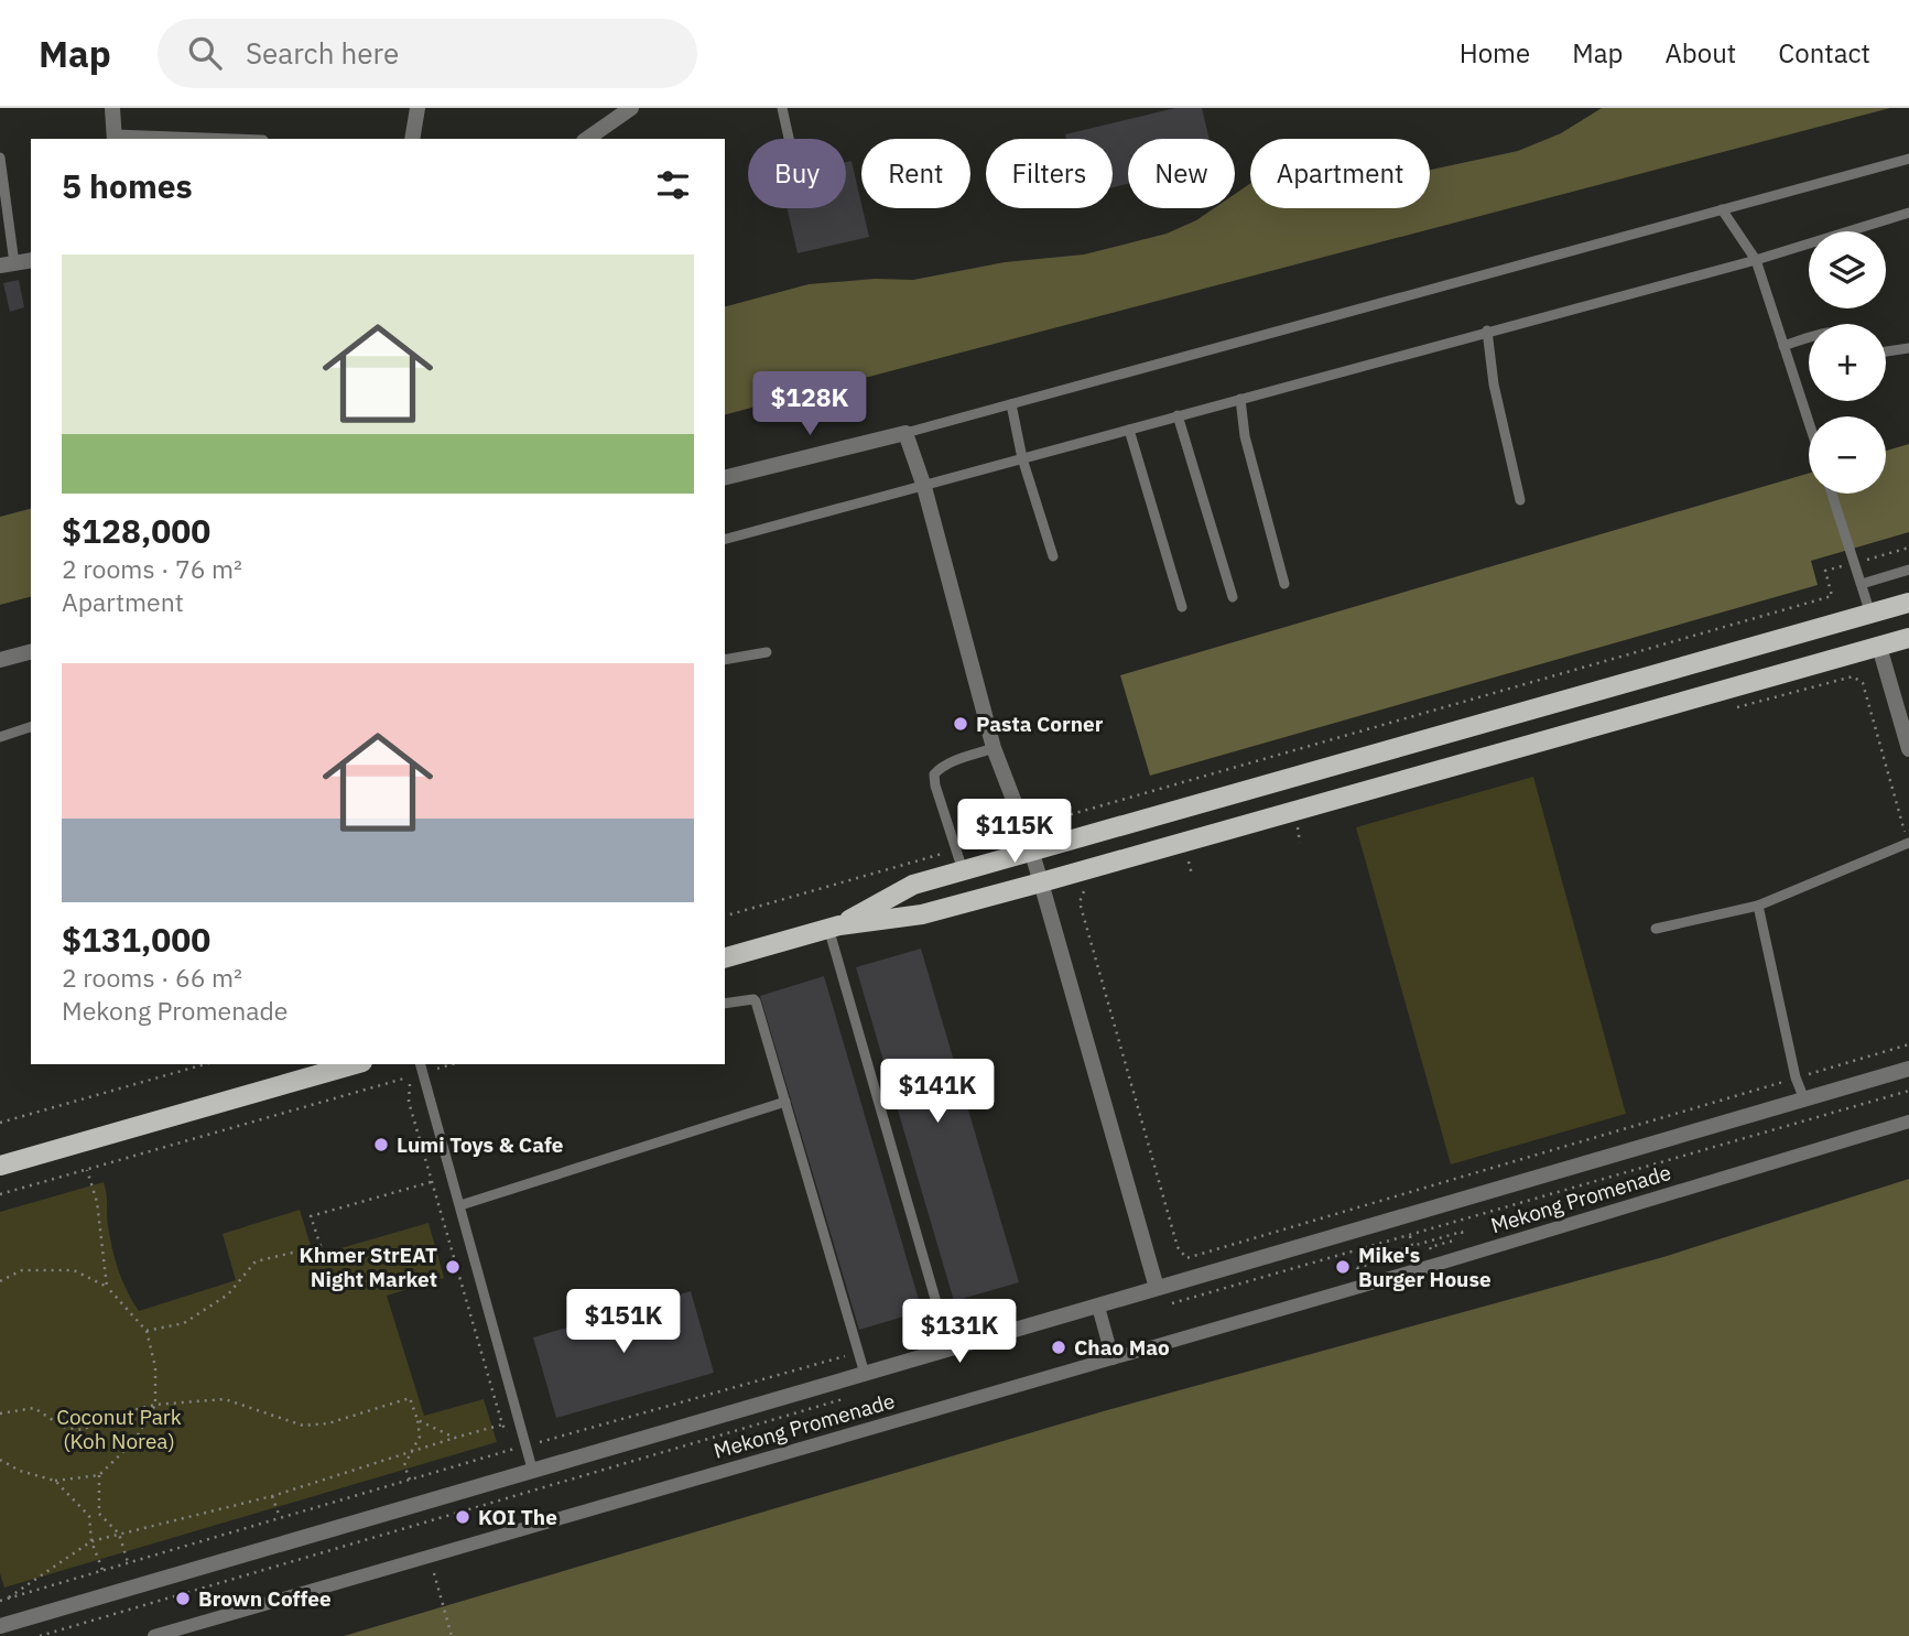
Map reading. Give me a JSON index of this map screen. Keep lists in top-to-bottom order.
{
  "streets": {
    "street": ["Mekong Promenade"]
  },
  "parks": ["Coconut Park (Koh Norea)"],
  "places": [
    "Pasta Corner",
    "Lumi Toys & Cafe",
    "Khmer StrEAT Night Market",
    "Mike's Burger House",
    "Chao Mao",
    "KOI The",
    "Brown Coffee"
  ],
  "page": {
    "header": "Map",
    "search": "Search here",
    "nav": [
      "Home",
      "Map",
      "About",
      "Contact"
    ],
    "chip": [
      "Buy",
      "Rent",
      "Filters",
      "New",
      "Apartment"
    ],
    "heading": "5 homes",
    "map_buttons": ["+", "−"],
    "list": [
      {
        "name": "$128,000",
        "note": "2 rooms · 76 m² · Apartment"
      },
      {
        "name": "$131,000",
        "note": "2 rooms · 66 m² · Mekong Promenade"
      }
    ],
    "price": [
      "$128K",
      "$115K",
      "$141K",
      "$151K",
      "$131K"
    ]
  }
}
